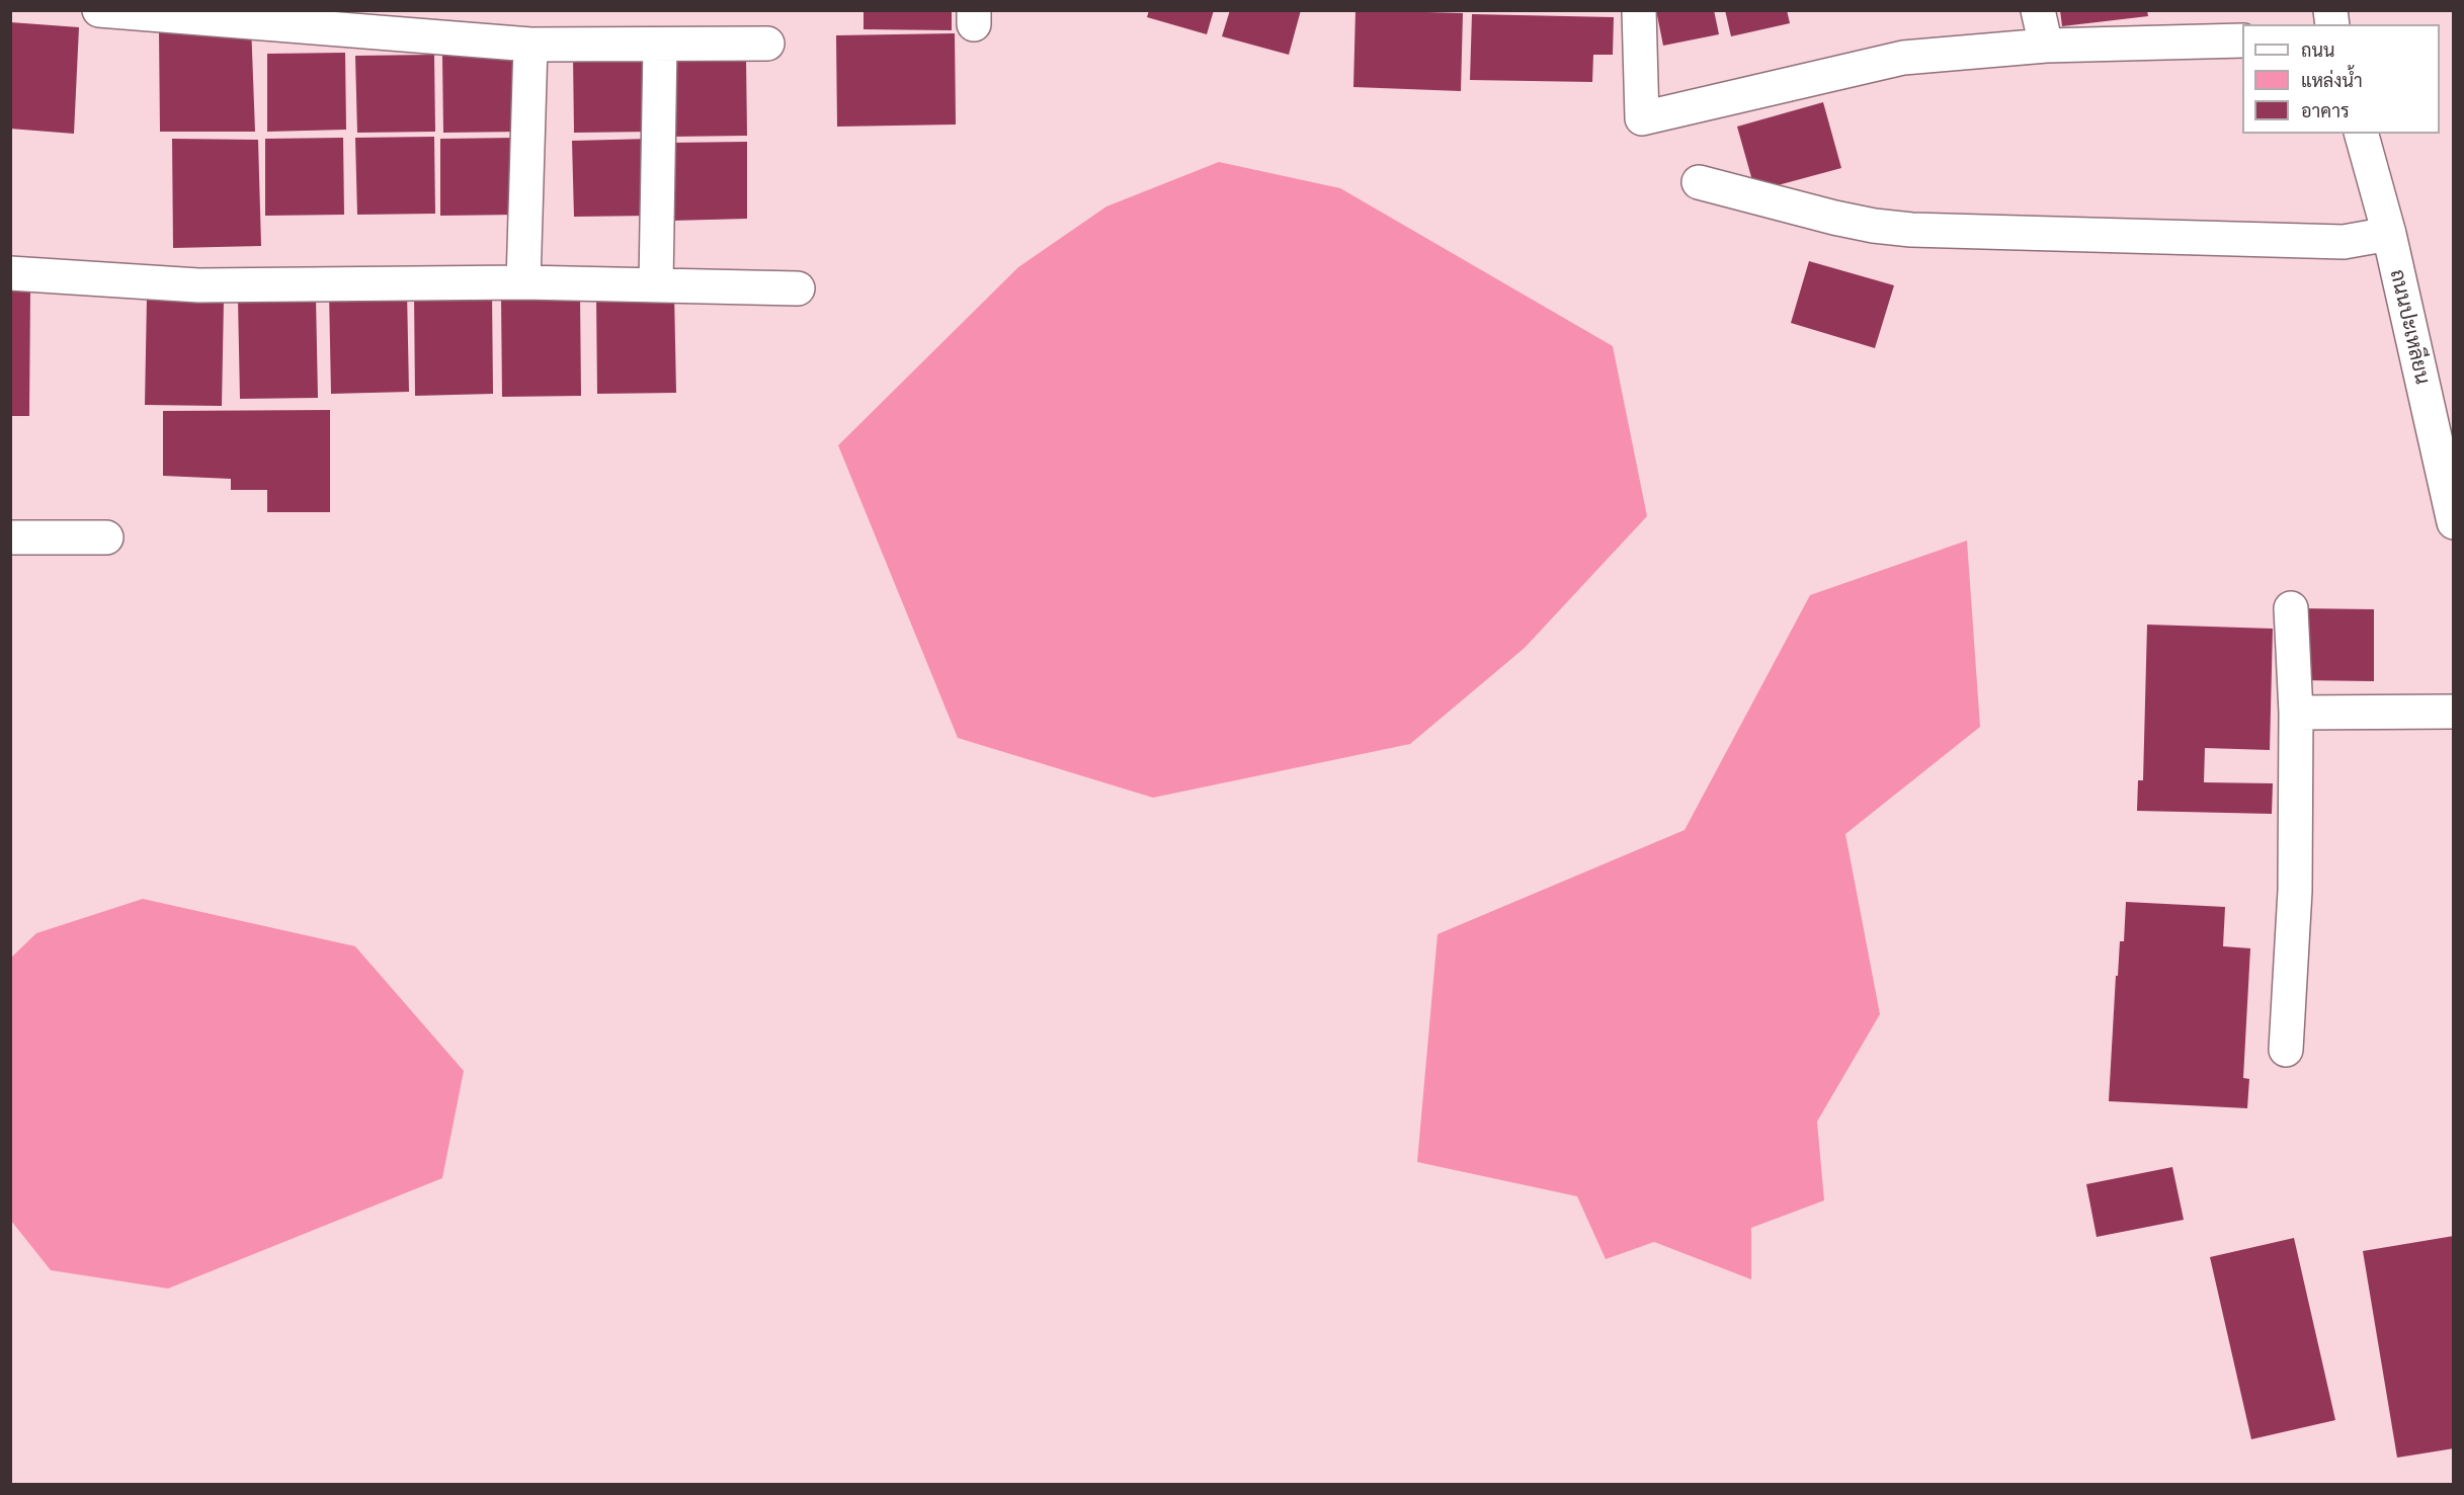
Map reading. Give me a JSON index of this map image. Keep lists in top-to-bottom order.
{
  "streets": {
    "street": ["ถนนปะเหลียน"]
  },
  "legend": ["ถนน", "แหล่งน้ำ", "อาคาร"]
}
